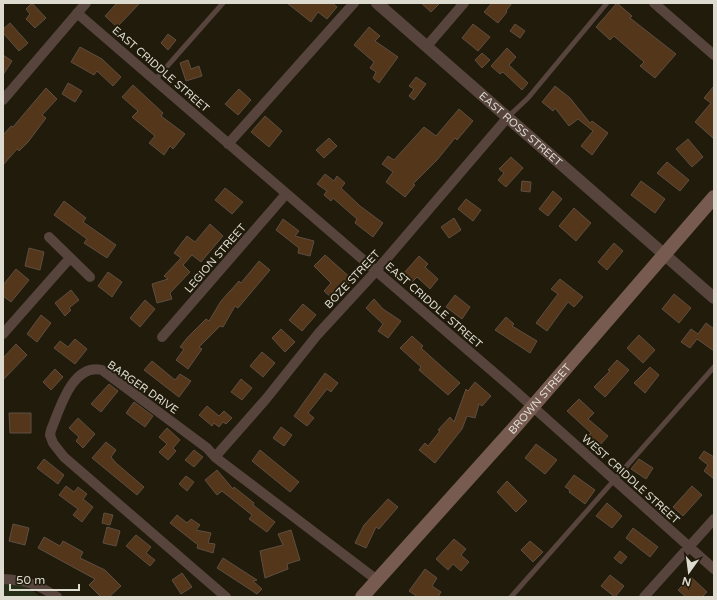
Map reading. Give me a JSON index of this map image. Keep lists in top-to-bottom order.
{
  "streets": {
    "main road": ["BROWN STREET"],
    "street": [
      "EAST CRIDDLE STREET",
      "EAST ROSS STREET",
      "LEGION STREET",
      "BOZE STREET",
      "BARGER DRIVE",
      "WEST CRIDDLE STREET"
    ]
  },
  "crossings": [
    ["EAST CRIDDLE STREET", "LEGION STREET"],
    ["EAST CRIDDLE STREET", "BOZE STREET"],
    ["EAST CRIDDLE STREET", "BROWN STREET"],
    ["EAST CRIDDLE STREET", "WEST CRIDDLE STREET"],
    ["EAST ROSS STREET", "BOZE STREET"],
    ["EAST ROSS STREET", "BROWN STREET"],
    ["BOZE STREET", "BARGER DRIVE"],
    ["BARGER DRIVE", "BROWN STREET"],
    ["BROWN STREET", "WEST CRIDDLE STREET"]
  ],
  "scale_bar": "50 m",
  "north": "bottom"
}
